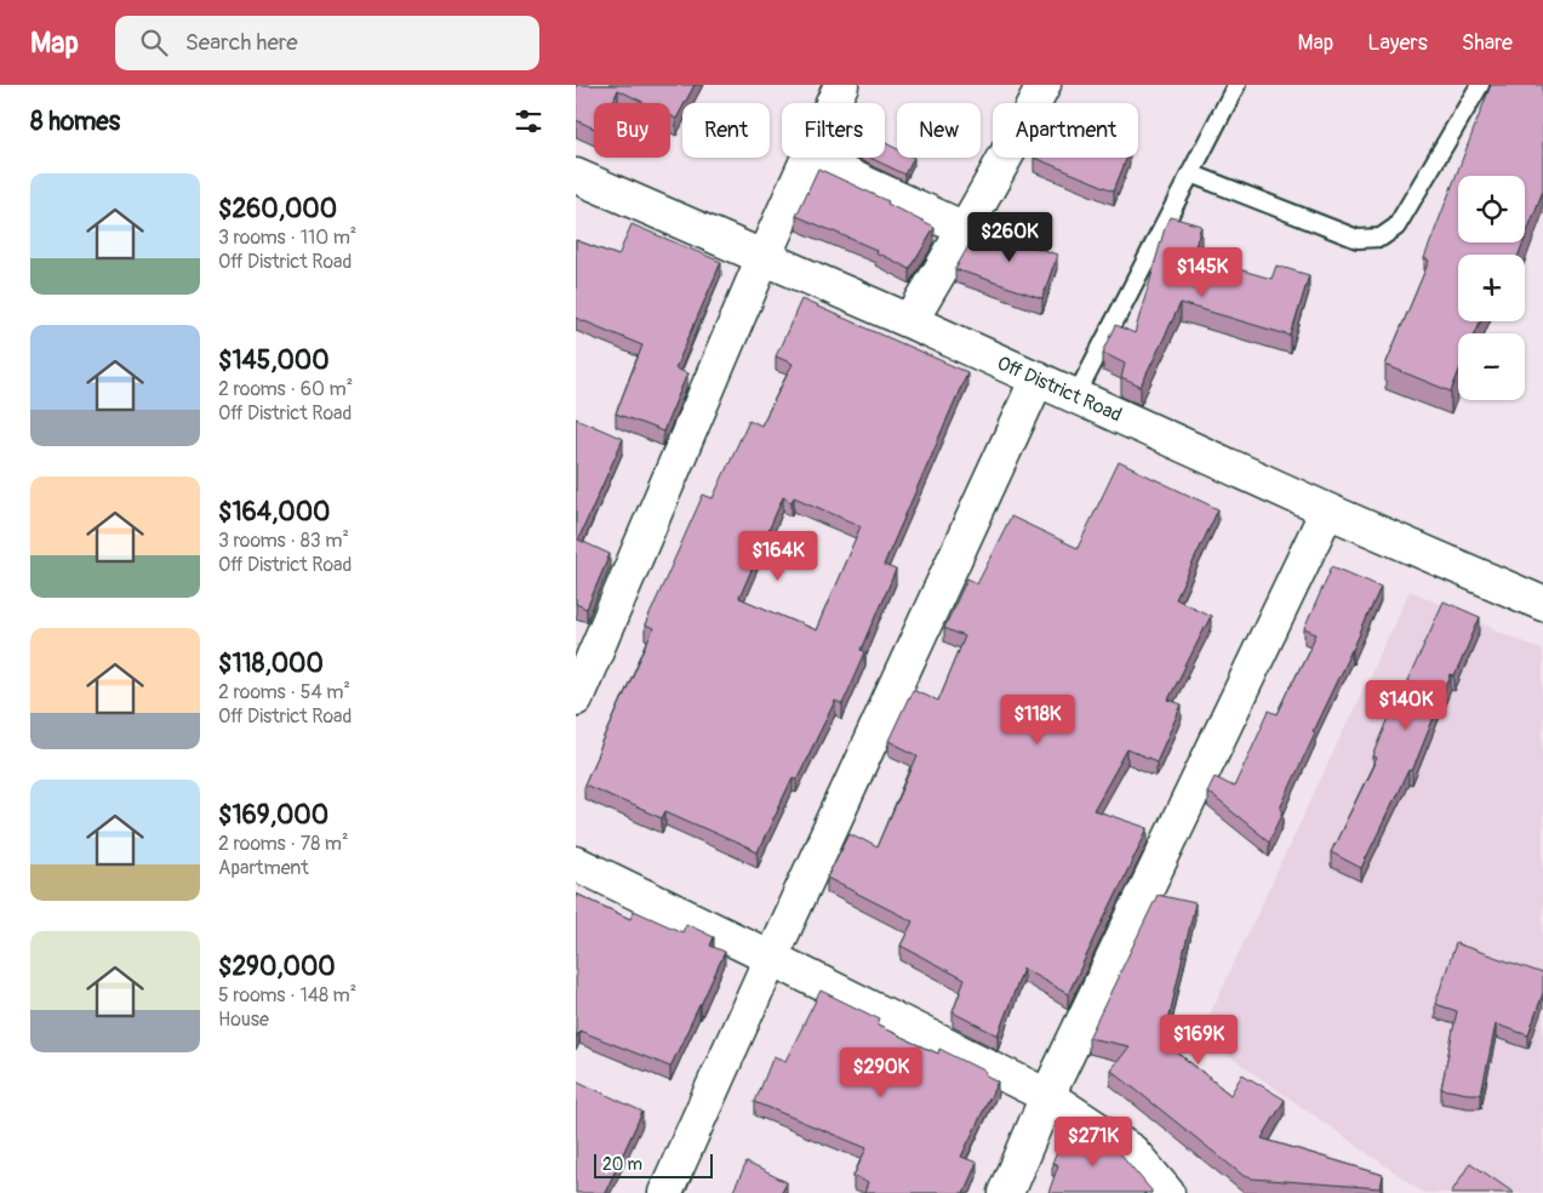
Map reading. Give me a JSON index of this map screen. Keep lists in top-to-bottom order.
{
  "streets": {
    "street": ["Off District Road"]
  },
  "scale_bar": "20 m",
  "page": {
    "header": "Map",
    "search": "Search here",
    "nav": ["Map", "Layers", "Share"],
    "heading": "8 homes",
    "chip": [
      "Buy",
      "Rent",
      "Filters",
      "New",
      "Apartment"
    ],
    "list": [
      {
        "name": "$260,000",
        "note": "3 rooms · 110 m² · Off District Road"
      },
      {
        "name": "$145,000",
        "note": "2 rooms · 60 m² · Off District Road"
      },
      {
        "name": "$164,000",
        "note": "3 rooms · 83 m² · Off District Road"
      },
      {
        "name": "$118,000",
        "note": "2 rooms · 54 m² · Off District Road"
      },
      {
        "name": "$169,000",
        "note": "2 rooms · 78 m² · Apartment"
      },
      {
        "name": "$290,000",
        "note": "5 rooms · 148 m² · House"
      }
    ],
    "map_buttons": ["+", "−"],
    "price": [
      "$260K",
      "$145K",
      "$164K",
      "$140K",
      "$118K",
      "$169K",
      "$290K",
      "$271K"
    ],
    "scale": "20 m"
  }
}
